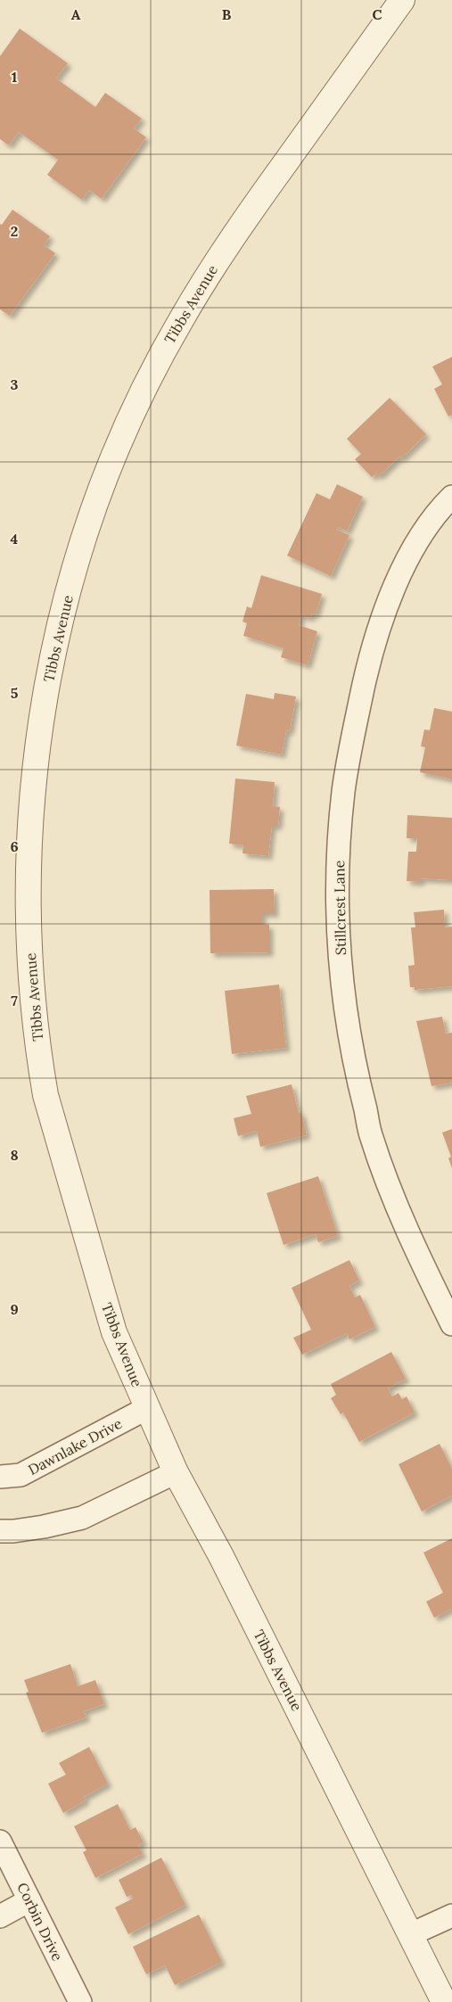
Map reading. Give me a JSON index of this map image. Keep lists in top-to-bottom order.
{
  "streets": {
    "street": [
      "Tibbs Avenue",
      "Stillcrest Lane",
      "Dawnlake Drive",
      "Corbin Drive"
    ]
  },
  "crossings": [
    ["Tibbs Avenue", "Dawnlake Drive"]
  ],
  "grid": {
    "columns": ["A", "B", "C"],
    "rows": [
      "1",
      "2",
      "3",
      "4",
      "5",
      "6",
      "7",
      "8",
      "9"
    ]
  }
}
